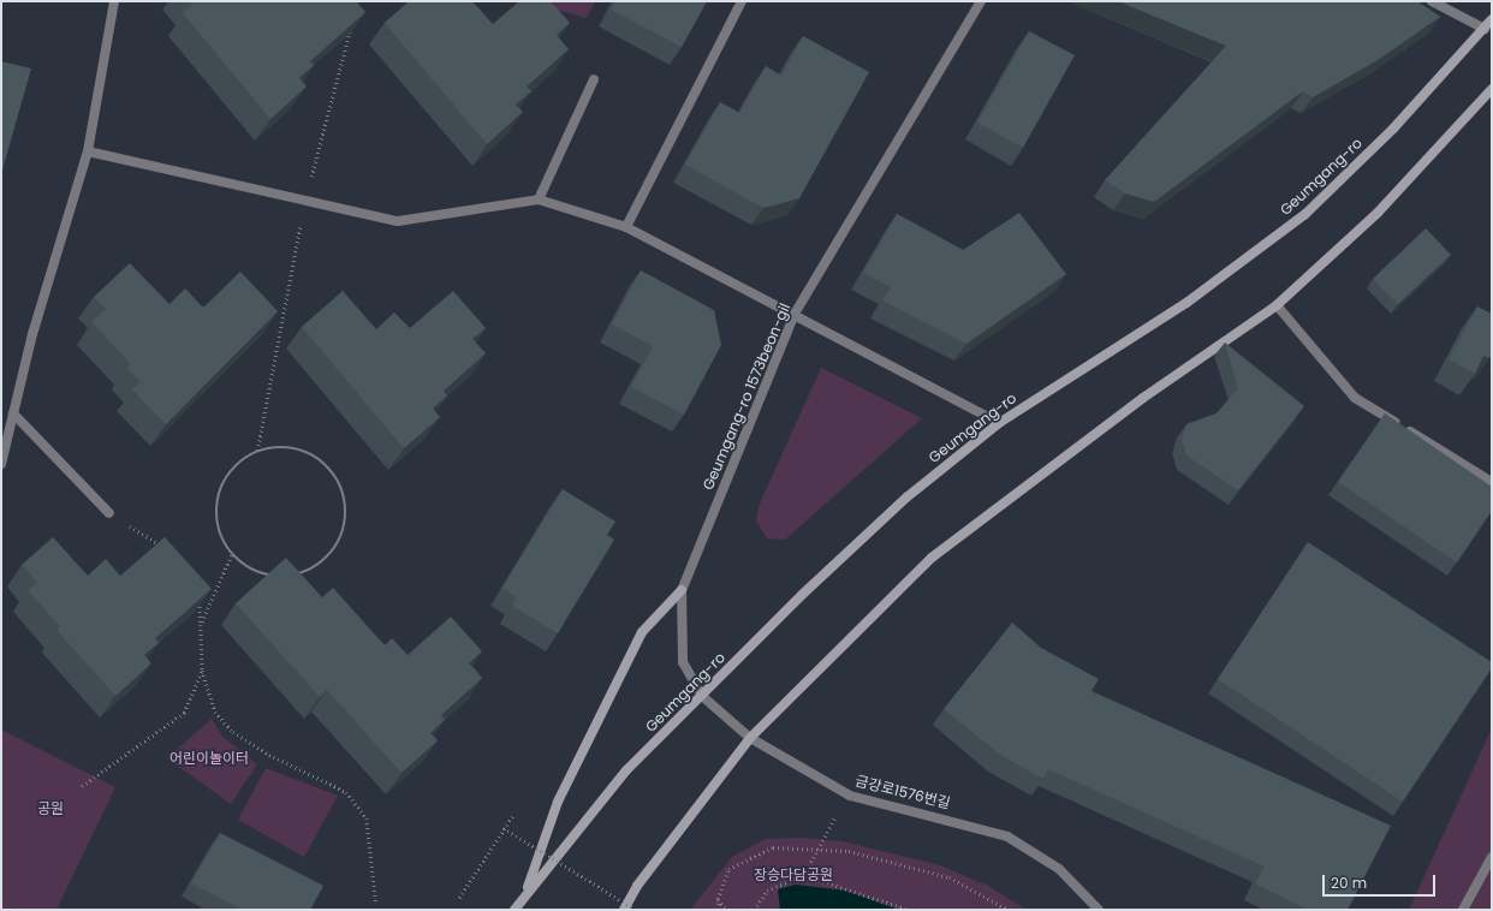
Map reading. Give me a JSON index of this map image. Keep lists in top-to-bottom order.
{
  "streets": {
    "main road": ["Geumgang-ro"],
    "street": ["Geumgang-ro 1573beon-gil", "금강로1576번길"]
  },
  "crossings": [
    ["Geumgang-ro", "Geumgang-ro 1573beon-gil"],
    ["Geumgang-ro", "금강로1576번길"],
    ["Geumgang-ro 1573beon-gil", "금강로1576번길"]
  ],
  "parks": ["어린이놀이터", "공원", "장승다담공원"],
  "scale_bar": "20 m"
}
